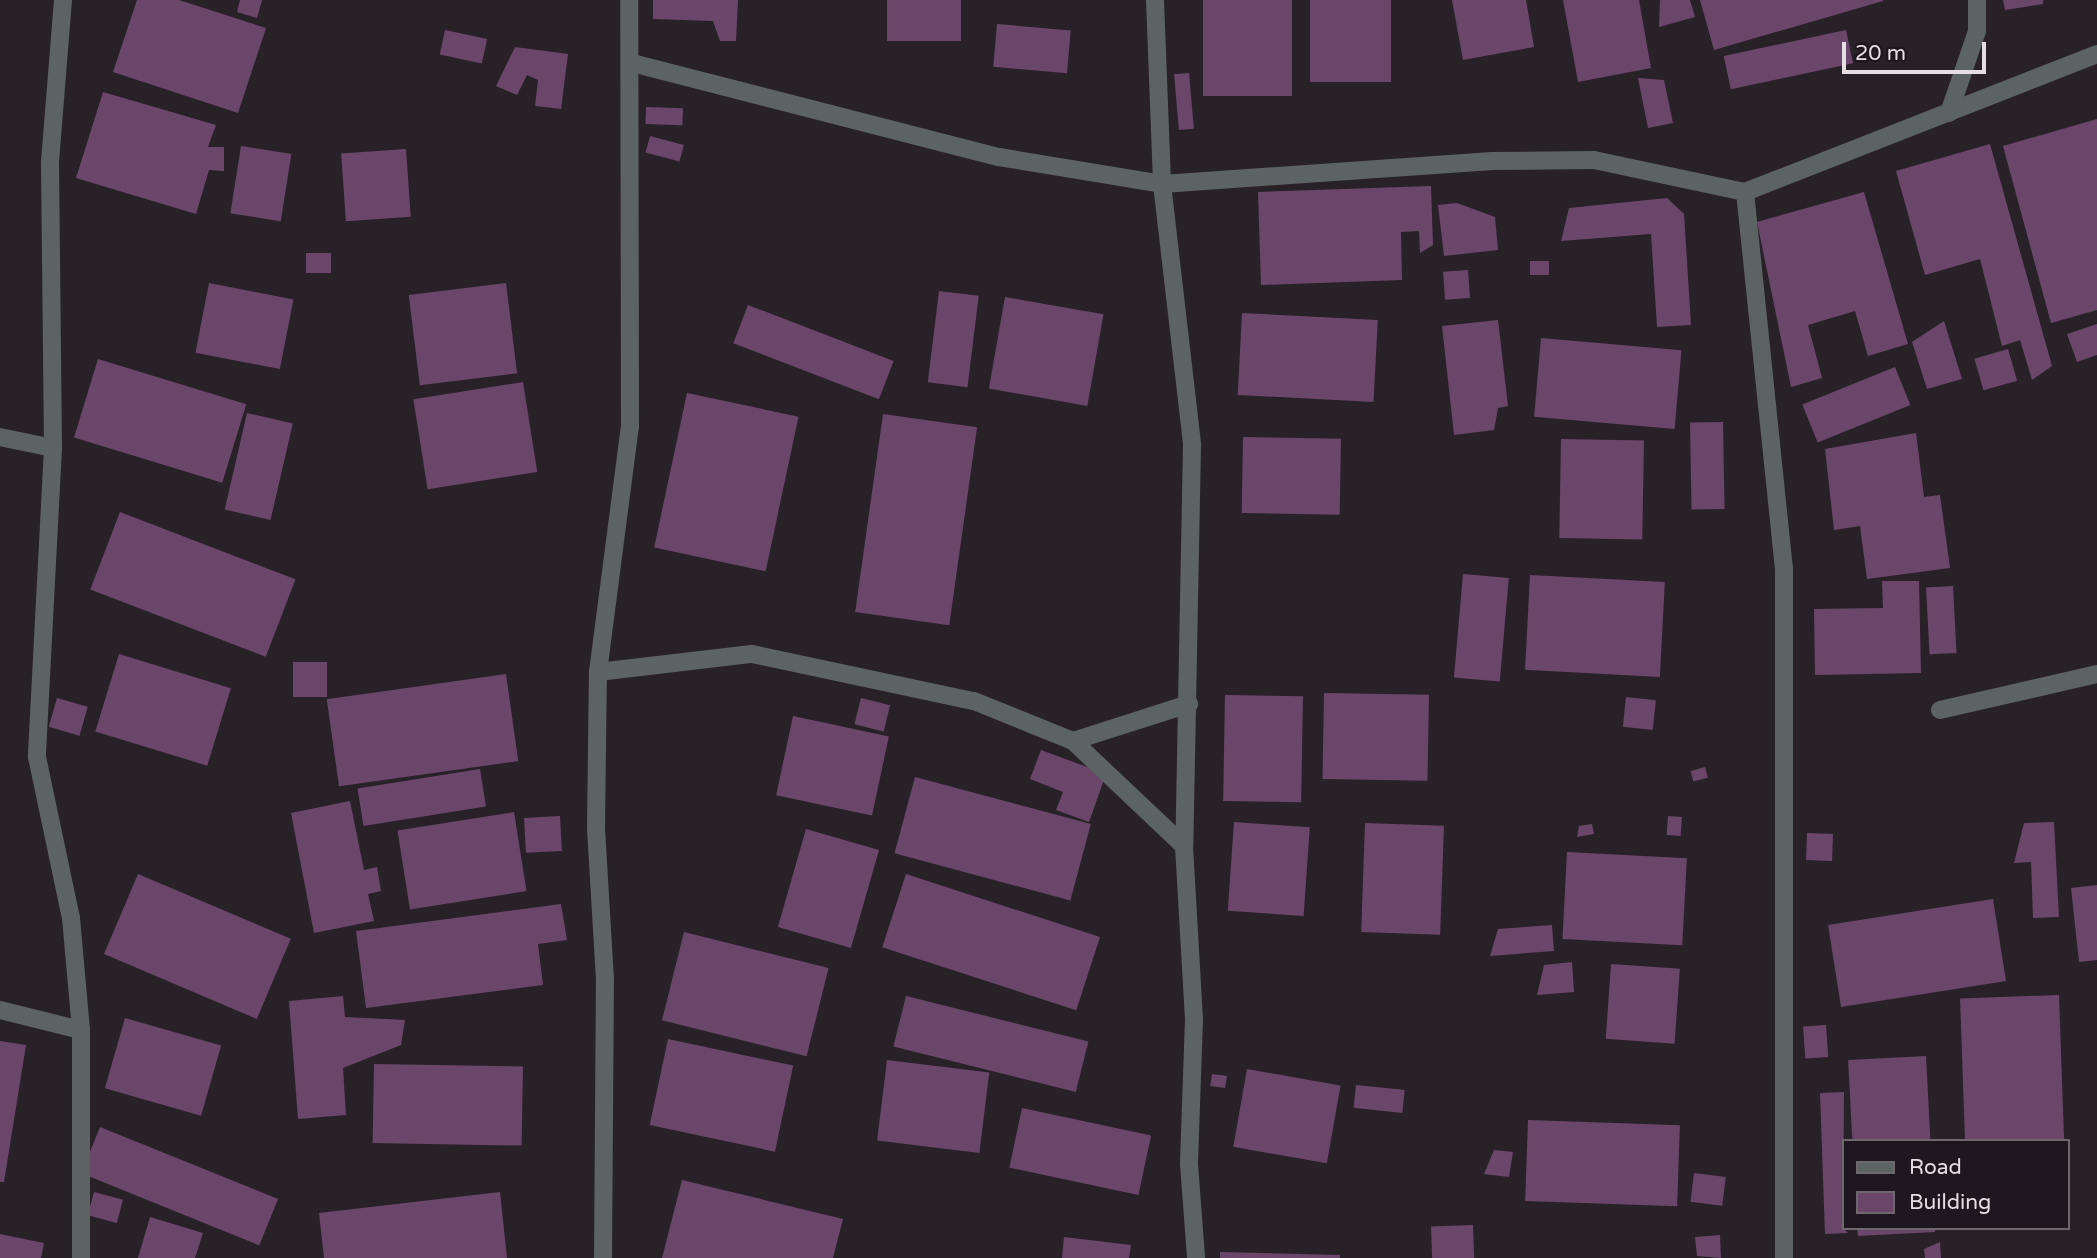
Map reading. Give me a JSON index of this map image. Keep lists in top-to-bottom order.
{
  "legend": ["Road", "Building"],
  "scale_bar": "20 m"
}
